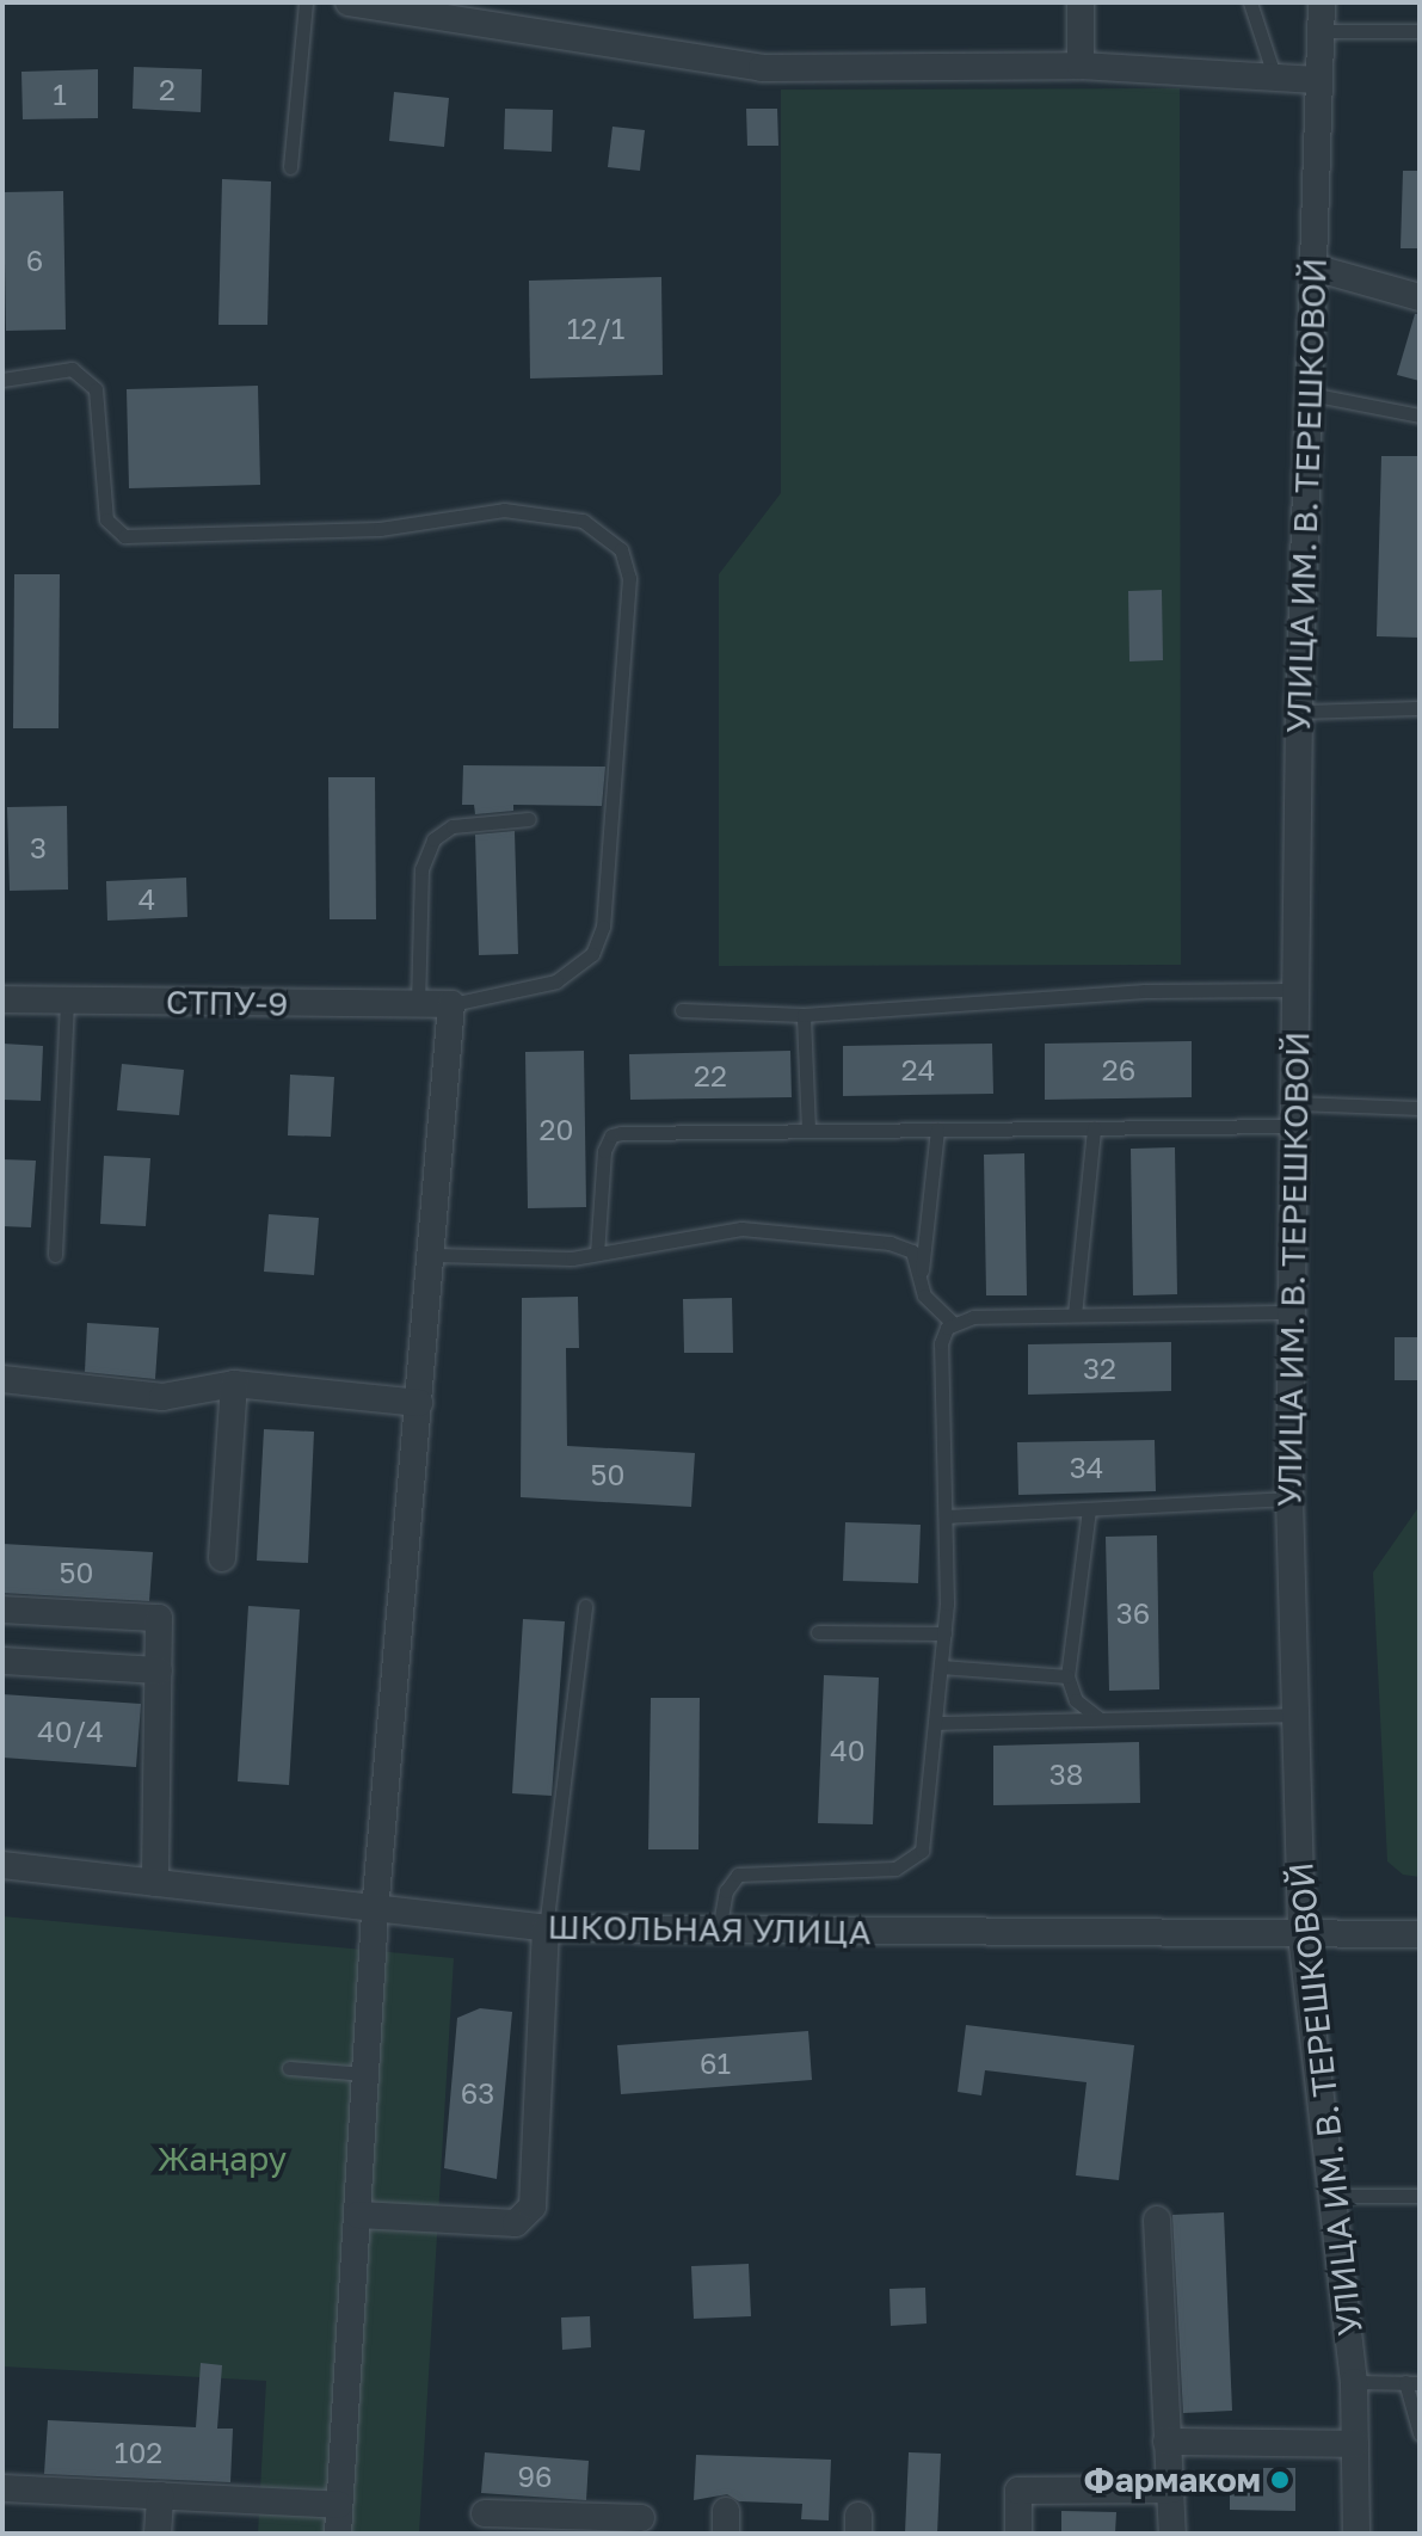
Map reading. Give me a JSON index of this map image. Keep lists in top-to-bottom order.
{
  "streets": {
    "street": ["УЛИЦА ИМ. В. ТЕРЕШКОВОЙ", "СТПУ-9", "ШКОЛЬНАЯ УЛИЦА"]
  },
  "crossings": [
    ["УЛИЦА ИМ. В. ТЕРЕШКОВОЙ", "ШКОЛЬНАЯ УЛИЦА"]
  ],
  "parks": ["Жаңару"],
  "places": ["Фармаком"],
  "house_numbers": [
    "2",
    "1",
    "6",
    "12/1",
    "3",
    "4",
    "24",
    "26",
    "22",
    "20",
    "32",
    "34",
    "50",
    "50",
    "36",
    "40/4",
    "40",
    "38",
    "61",
    "63",
    "102",
    "96"
  ]
}
